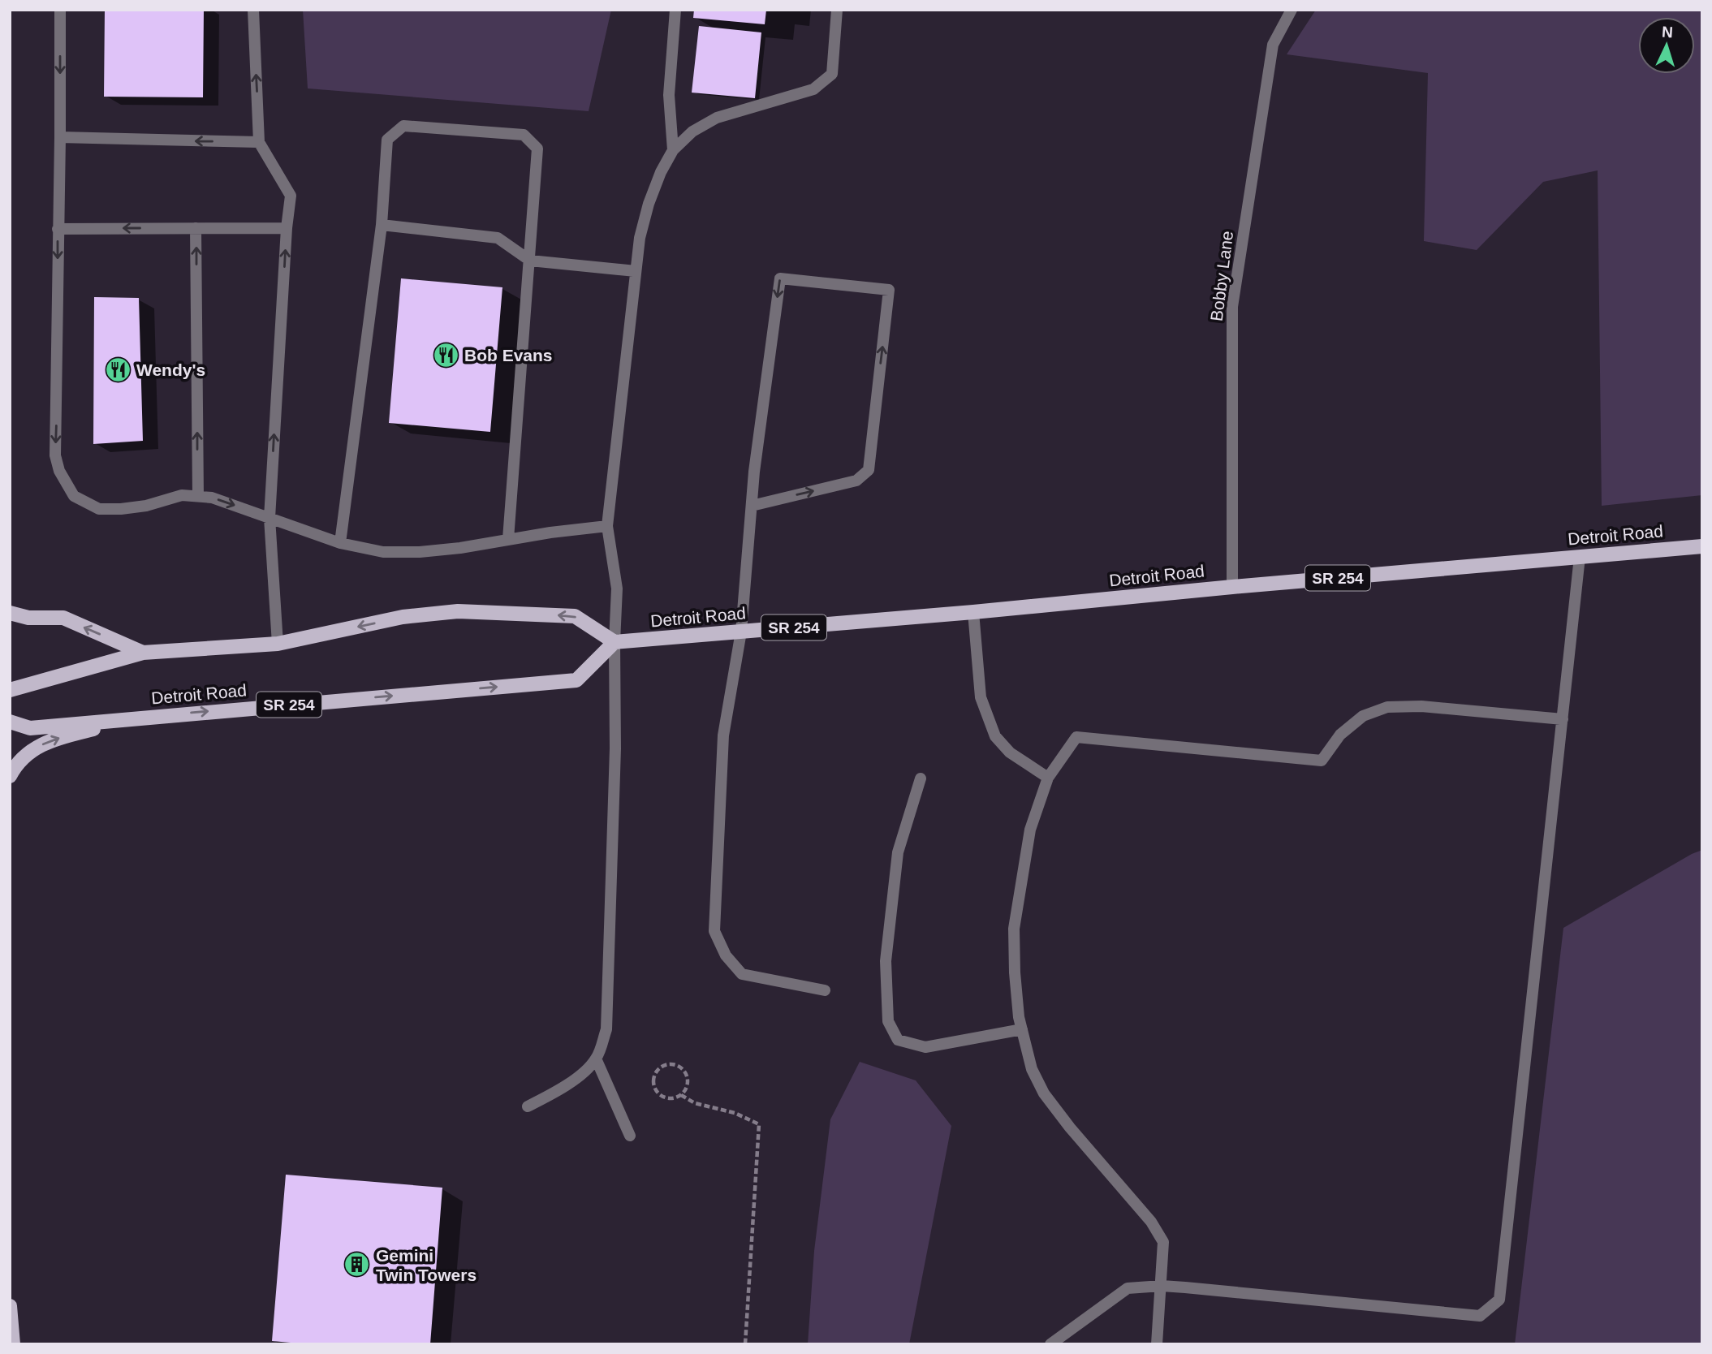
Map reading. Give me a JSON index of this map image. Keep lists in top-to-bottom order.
{
  "streets": {
    "main road": ["Detroit Road", "SR 254"],
    "street": ["Bobby Lane"]
  },
  "crossings": [
    ["Bobby Lane", "Detroit Road"]
  ],
  "places": {
    "restaurant": ["Bob Evans", "Wendy's"],
    "building": ["Gemini Twin Towers"]
  },
  "north": "top"
}
